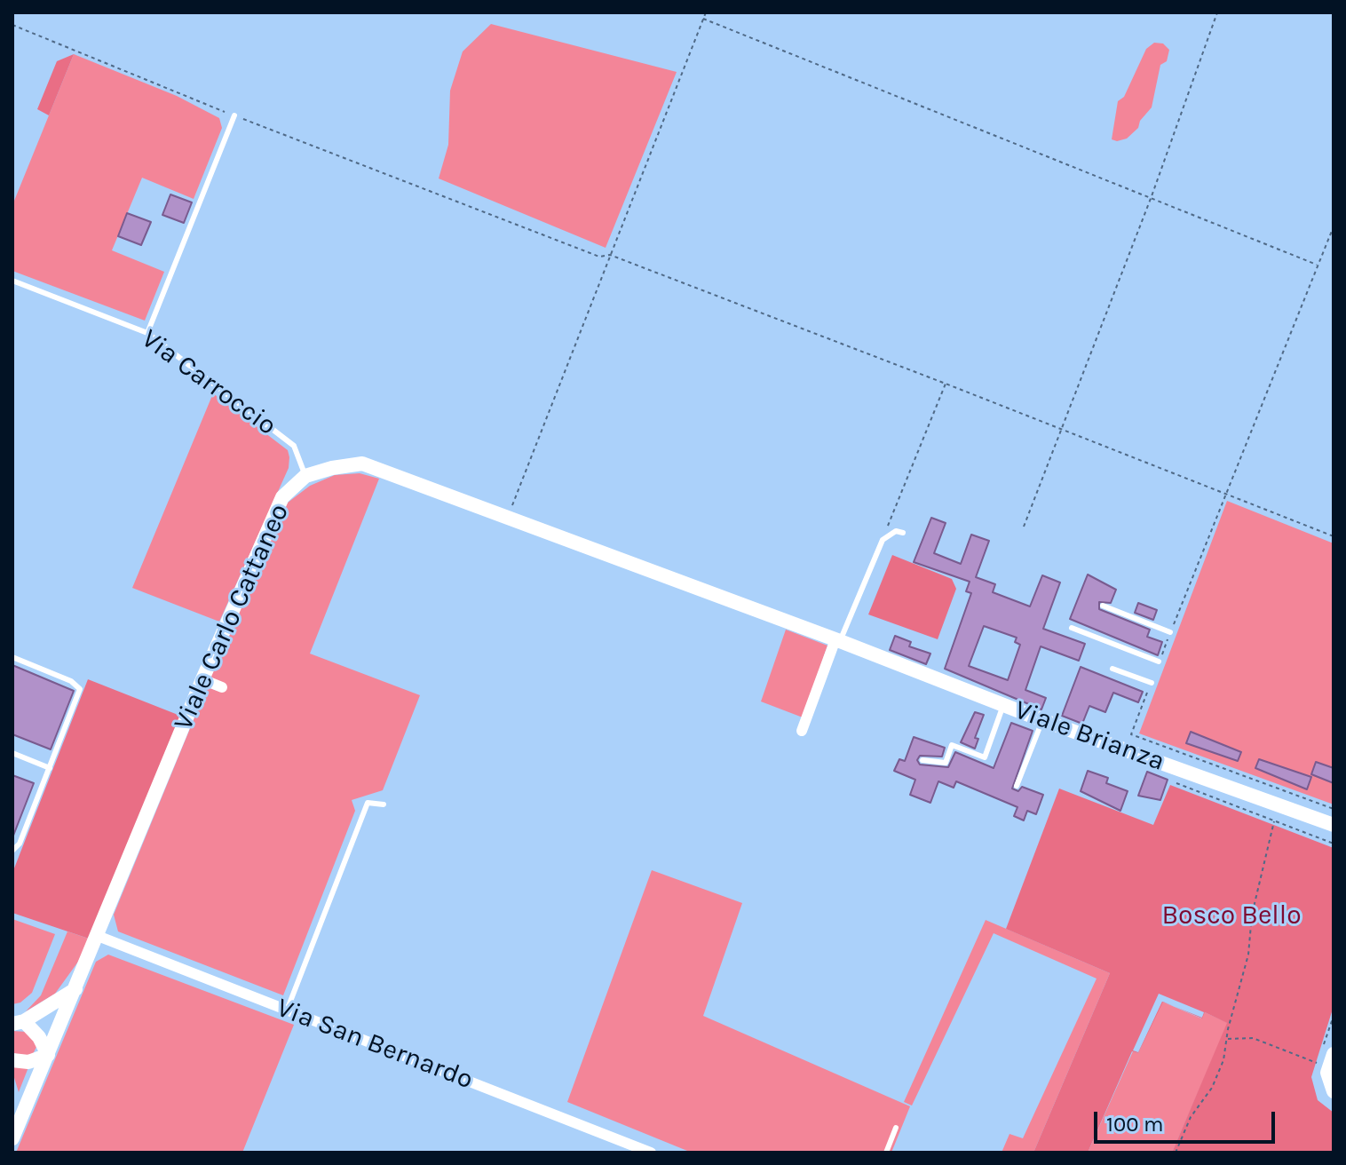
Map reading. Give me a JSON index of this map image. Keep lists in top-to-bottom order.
{
  "streets": {
    "street": ["Viale Carlo Cattaneo", "Viale Brianza", "Via San Bernardo"],
    "lane": ["Via Carroccio"]
  },
  "crossings": [
    ["Via Carroccio", "Viale Carlo Cattaneo"],
    ["Viale Carlo Cattaneo", "Viale Brianza"],
    ["Viale Carlo Cattaneo", "Via San Bernardo"]
  ],
  "parks": ["Bosco Bello"],
  "scale_bar": "100 m"
}
